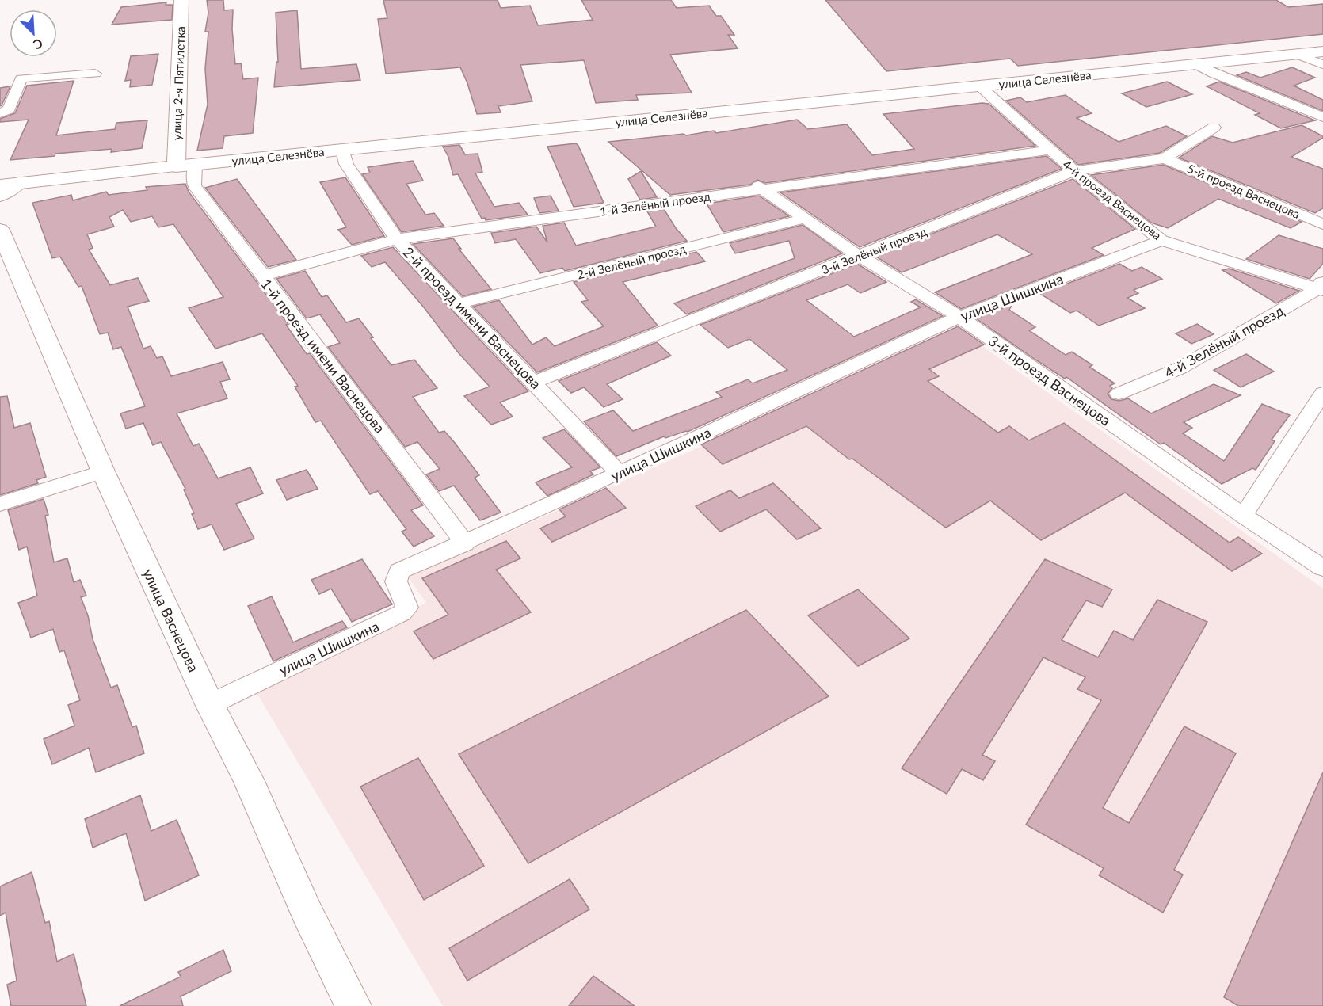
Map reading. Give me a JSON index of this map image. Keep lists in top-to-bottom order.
{
  "streets": {
    "main road": ["улица Селезнёва", "улица 2-я Пятилетка"],
    "street": [
      "5-й проезд Васнецова",
      "4-й проезд Васнецова",
      "1-й Зелёный проезд",
      "3-й Зелёный проезд",
      "2-й Зелёный проезд",
      "улица Шишкина",
      "2-й проезд имени Васнецова",
      "4-й Зелёный проезд",
      "1-й проезд имени Васнецова",
      "3-й проезд Васнецова",
      "улица Васнецова"
    ]
  },
  "crossings": [
    ["улица Селезнёва", "улица 2-я Пятилетка"],
    ["улица Селезнёва", "4-й проезд Васнецова"],
    ["улица Селезнёва", "2-й проезд имени Васнецова"],
    ["улица Селезнёва", "1-й проезд имени Васнецова"],
    ["5-й проезд Васнецова", "3-й Зелёный проезд"],
    ["4-й проезд Васнецова", "1-й Зелёный проезд"],
    ["4-й проезд Васнецова", "3-й Зелёный проезд"],
    ["4-й проезд Васнецова", "улица Шишкина"],
    ["4-й проезд Васнецова", "4-й Зелёный проезд"],
    ["1-й Зелёный проезд", "2-й проезд имени Васнецова"],
    ["1-й Зелёный проезд", "1-й проезд имени Васнецова"],
    ["1-й Зелёный проезд", "3-й проезд Васнецова"],
    ["3-й Зелёный проезд", "2-й проезд имени Васнецова"],
    ["3-й Зелёный проезд", "3-й проезд Васнецова"],
    ["2-й Зелёный проезд", "2-й проезд имени Васнецова"],
    ["2-й Зелёный проезд", "3-й проезд Васнецова"],
    ["улица Шишкина", "2-й проезд имени Васнецова"],
    ["улица Шишкина", "1-й проезд имени Васнецова"],
    ["улица Шишкина", "3-й проезд Васнецова"],
    ["улица Шишкина", "улица Васнецова"]
  ],
  "north": "bottom right"
}
